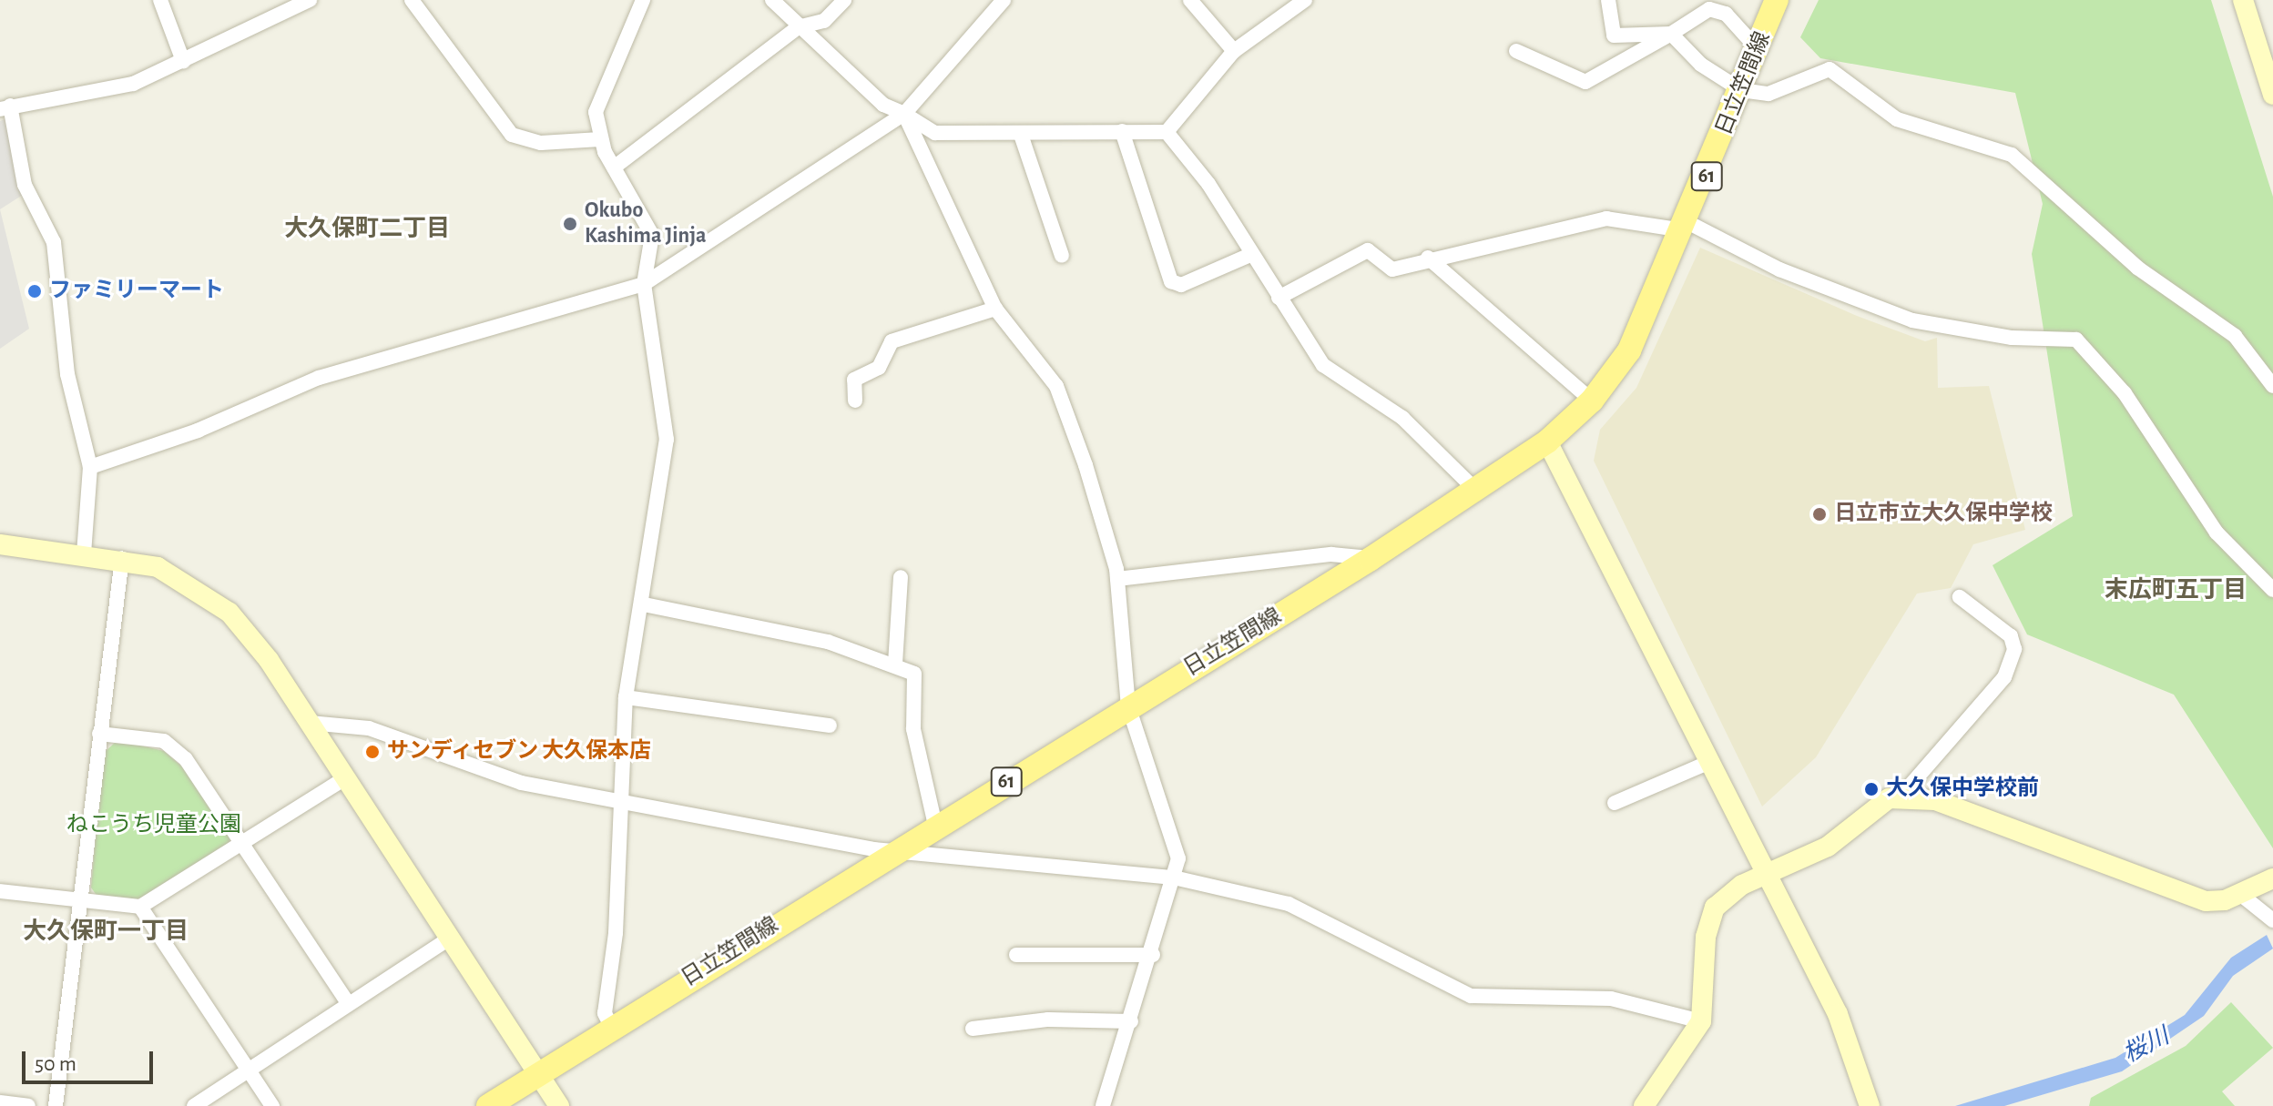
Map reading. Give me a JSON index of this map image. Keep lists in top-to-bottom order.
{
  "streets": {
    "main road": ["日立笠間線", "61"]
  },
  "districts": ["大久保町二丁目", "末広町五丁目", "大久保町一丁目"],
  "water": ["桜川"],
  "parks": ["ねこうち児童公園"],
  "places": [
    "Okubo Kashima Jinja",
    "ファミリーマート",
    "日立市立大久保中学校",
    "サンディセブン 大久保本店",
    "大久保中学校前"
  ],
  "scale_bar": "50 m"
}
